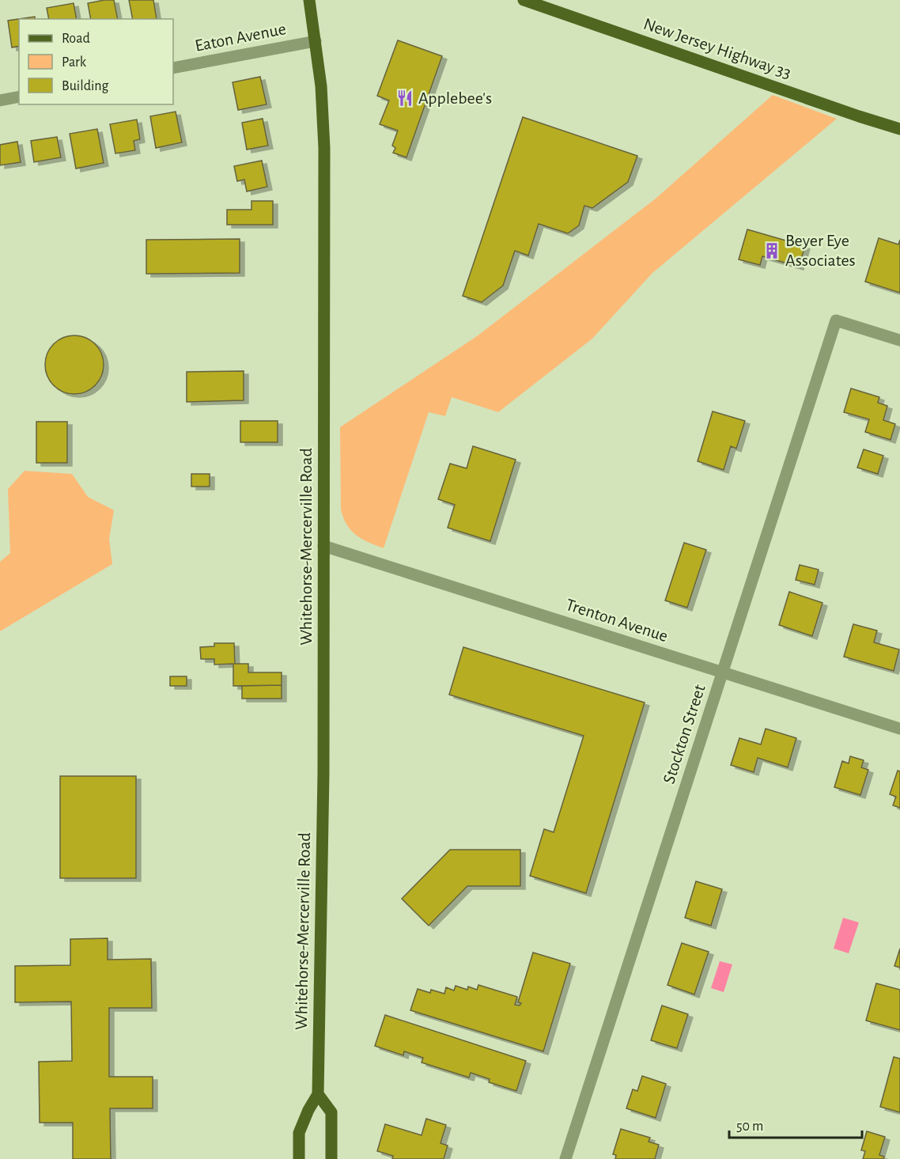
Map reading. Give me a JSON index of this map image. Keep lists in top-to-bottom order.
{
  "streets": {
    "main road": ["New Jersey Highway 33", "Whitehorse-Mercerville Road"],
    "street": ["Eaton Avenue", "Trenton Avenue", "Stockton Street"]
  },
  "crossings": [
    ["Eaton Avenue", "Whitehorse-Mercerville Road"],
    ["Whitehorse-Mercerville Road", "Trenton Avenue"],
    ["Trenton Avenue", "Stockton Street"]
  ],
  "places": {
    "restaurant": ["Applebee's"],
    "building": ["Beyer Eye Associates"]
  },
  "legend": ["Road", "Park", "Building"],
  "scale_bar": "50 m"
}
